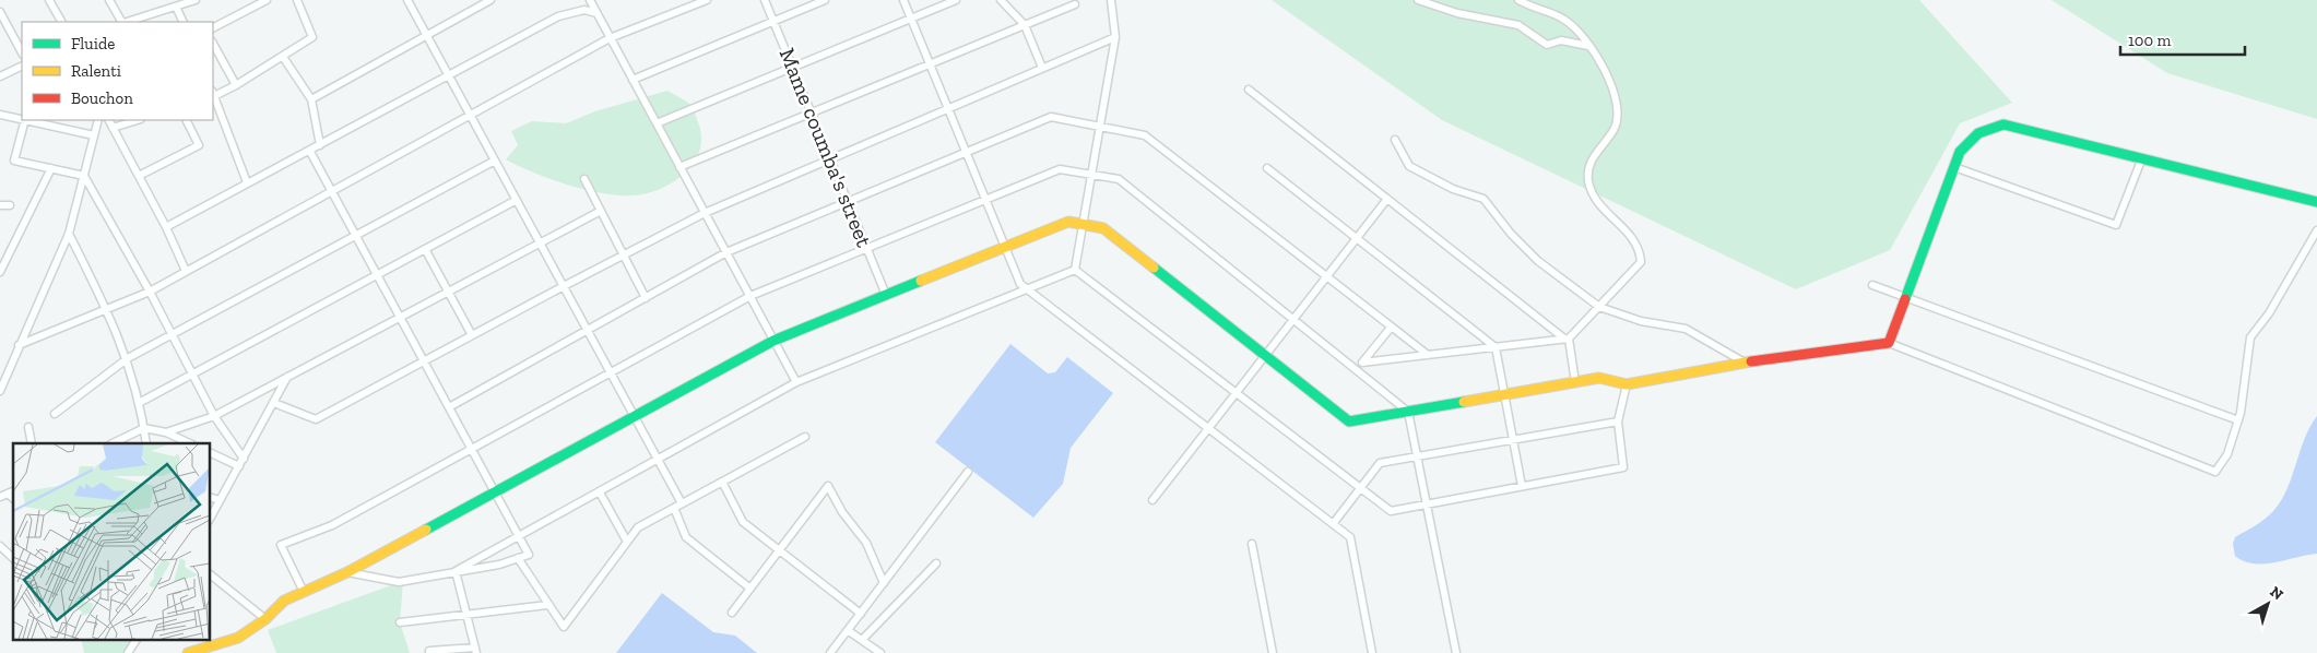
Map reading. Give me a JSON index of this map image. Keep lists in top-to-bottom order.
{
  "streets": {
    "street": ["Mame coumba's street"]
  },
  "legend": ["Fluide", "Ralenti", "Bouchon"],
  "scale_bar": "100 m",
  "north": "top right"
}
